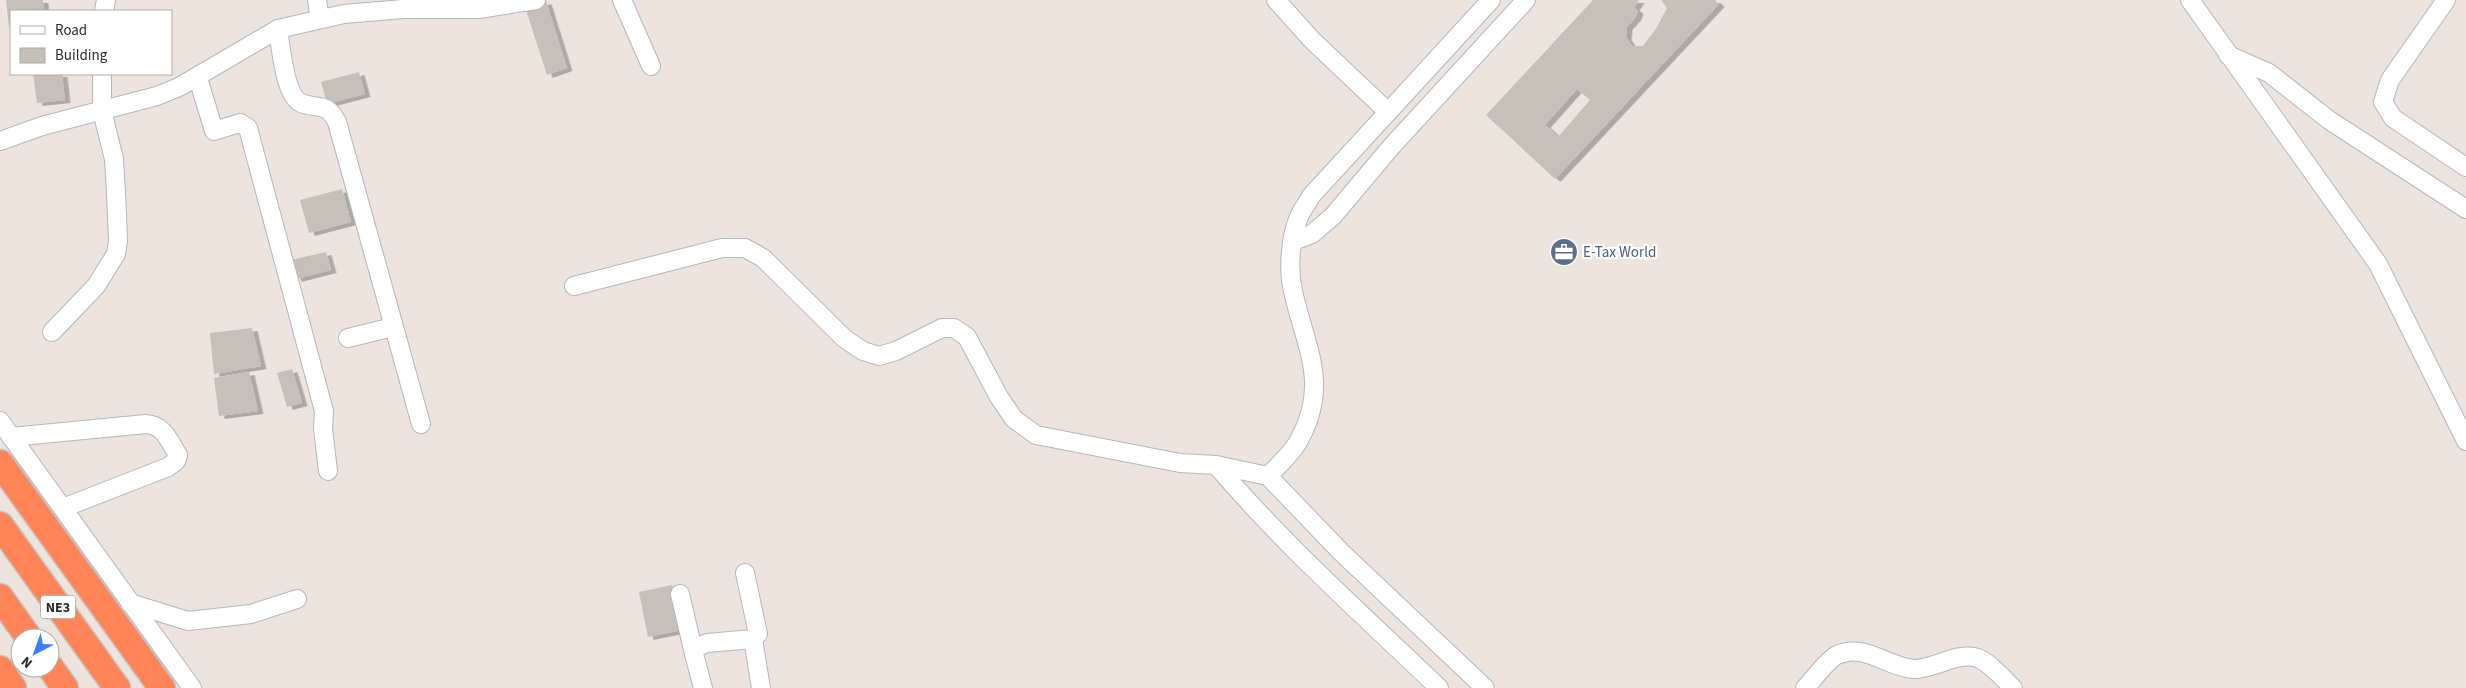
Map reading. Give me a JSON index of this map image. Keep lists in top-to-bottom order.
{
  "streets": {
    "highway": ["NE3"]
  },
  "places": {
    "office": ["E-Tax World"]
  },
  "legend": ["Road", "Building"],
  "north": "bottom left"
}
